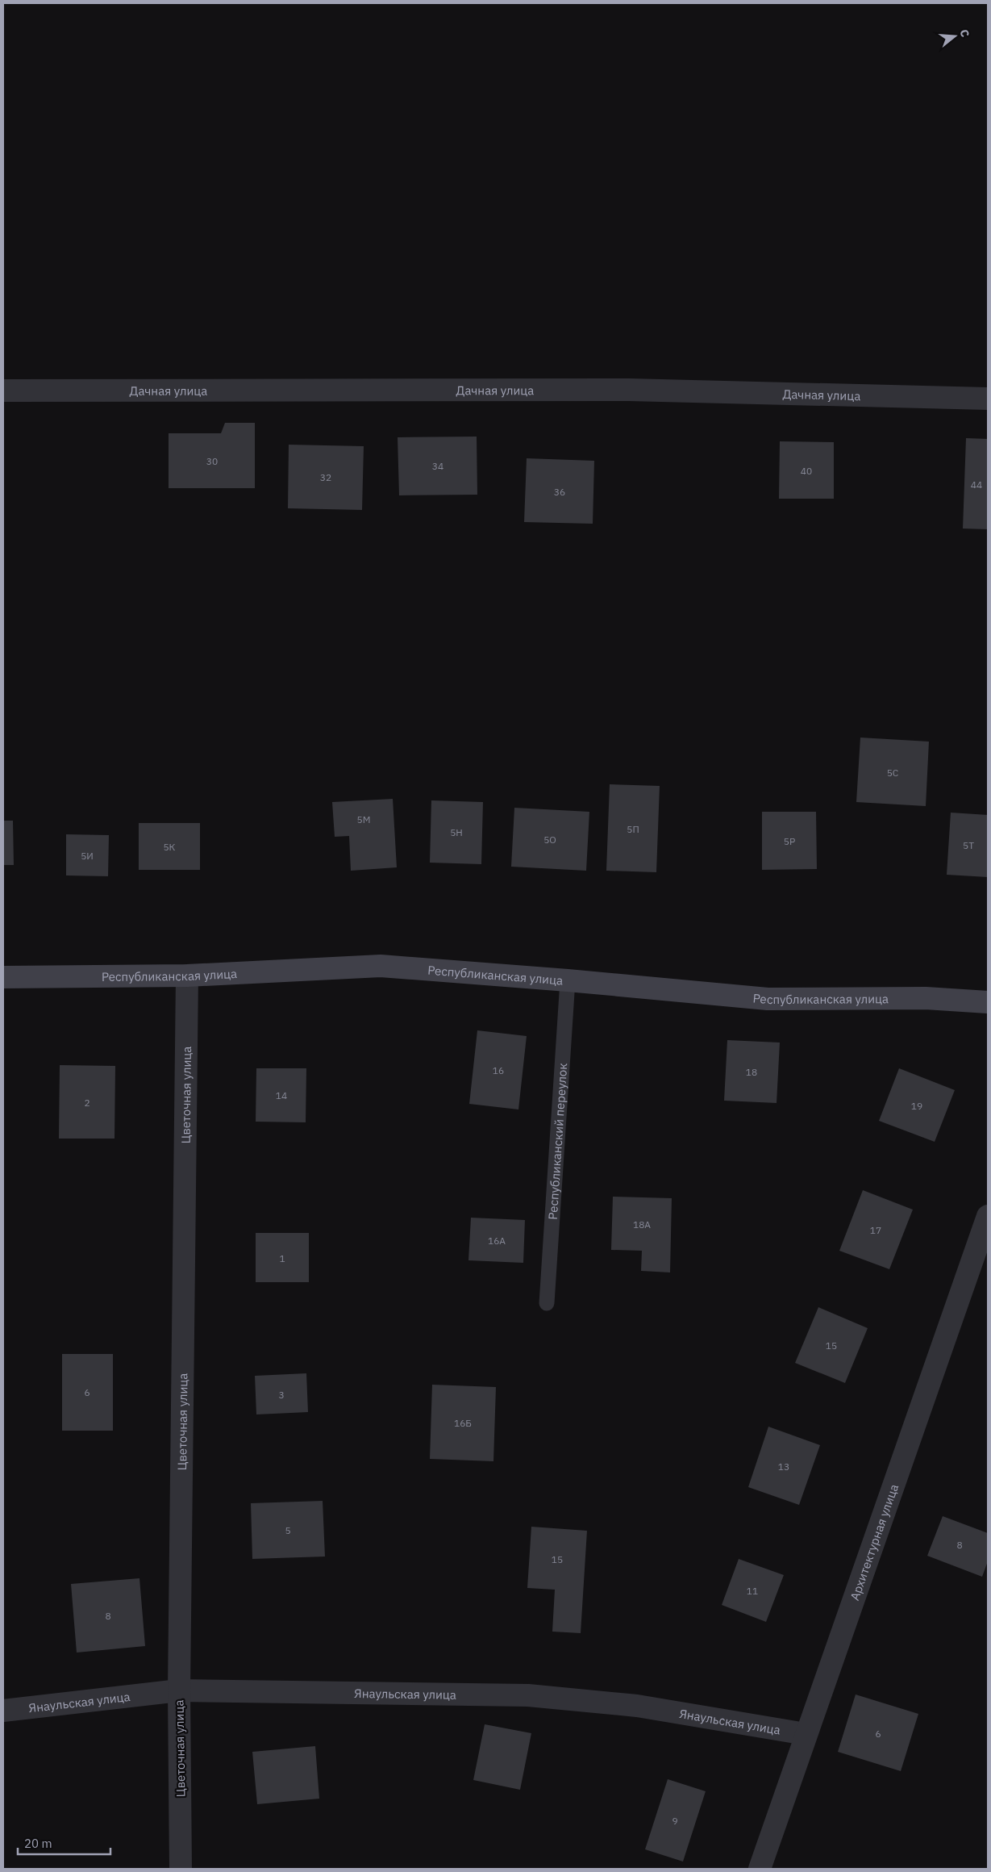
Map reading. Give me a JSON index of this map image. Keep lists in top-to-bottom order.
{
  "streets": {
    "street": [
      "Дачная улица",
      "Республиканская улица",
      "Цветочная улица",
      "Архитектурная улица",
      "Янаульская улица"
    ],
    "lane": ["Республиканский переулок"]
  },
  "crossings": [
    ["Республиканская улица", "Цветочная улица"],
    ["Республиканская улица", "Республиканский переулок"],
    ["Цветочная улица", "Янаульская улица"],
    ["Архитектурная улица", "Янаульская улица"]
  ],
  "house_numbers": [
    "30",
    "34",
    "40",
    "32",
    "44",
    "36",
    "5С",
    "5М",
    "5П",
    "5Н",
    "5О",
    "5Р",
    "5Т",
    "5К",
    "5И",
    "16",
    "18",
    "14",
    "2",
    "19",
    "18А",
    "17",
    "16А",
    "1",
    "15",
    "6",
    "3",
    "16Б",
    "13",
    "5",
    "8",
    "15",
    "11",
    "8",
    "6",
    "9"
  ],
  "scale_bar": "20 m",
  "north": "right"
}
